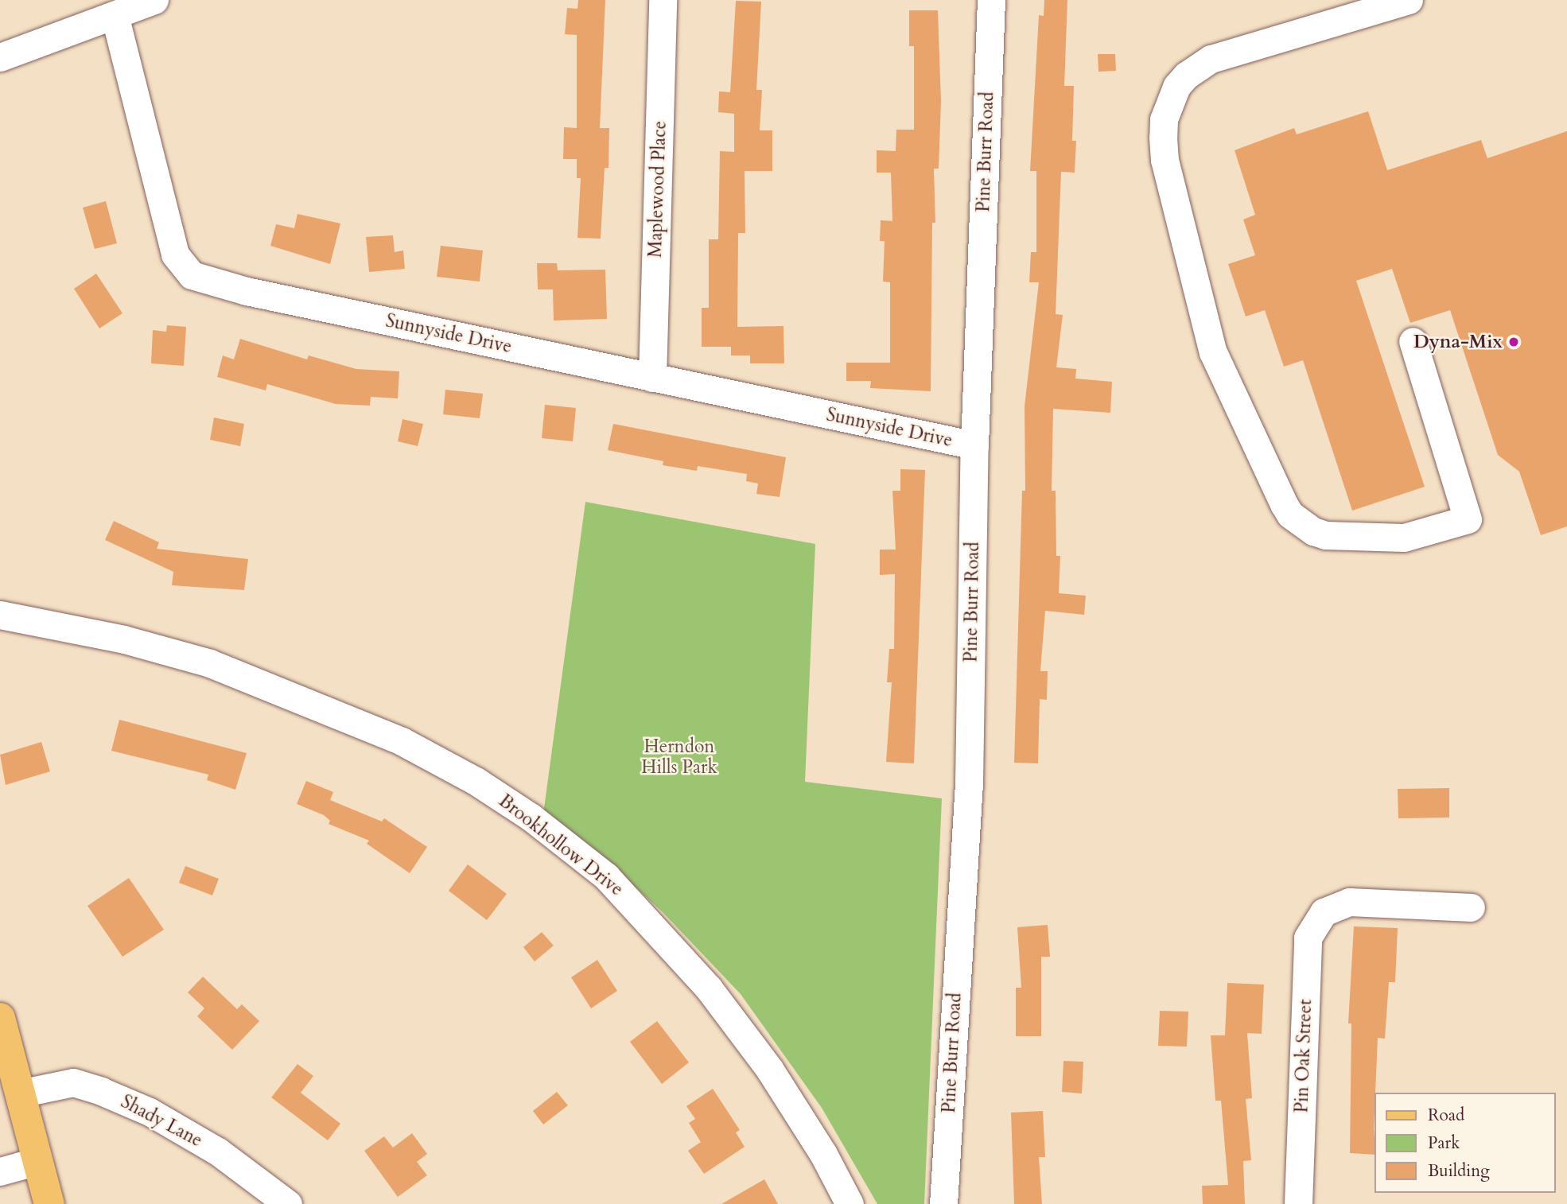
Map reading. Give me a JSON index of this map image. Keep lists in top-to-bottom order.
{
  "streets": {
    "street": [
      "Pine Burr Road",
      "Maplewood Place",
      "Sunnyside Drive",
      "Brookhollow Drive",
      "Pin Oak Street",
      "Shady Lane"
    ]
  },
  "crossings": [
    ["Pine Burr Road", "Sunnyside Drive"],
    ["Maplewood Place", "Sunnyside Drive"]
  ],
  "parks": ["Herndon Hills Park"],
  "places": ["Dyna-Mix"],
  "legend": ["Road", "Park", "Building"]
}
